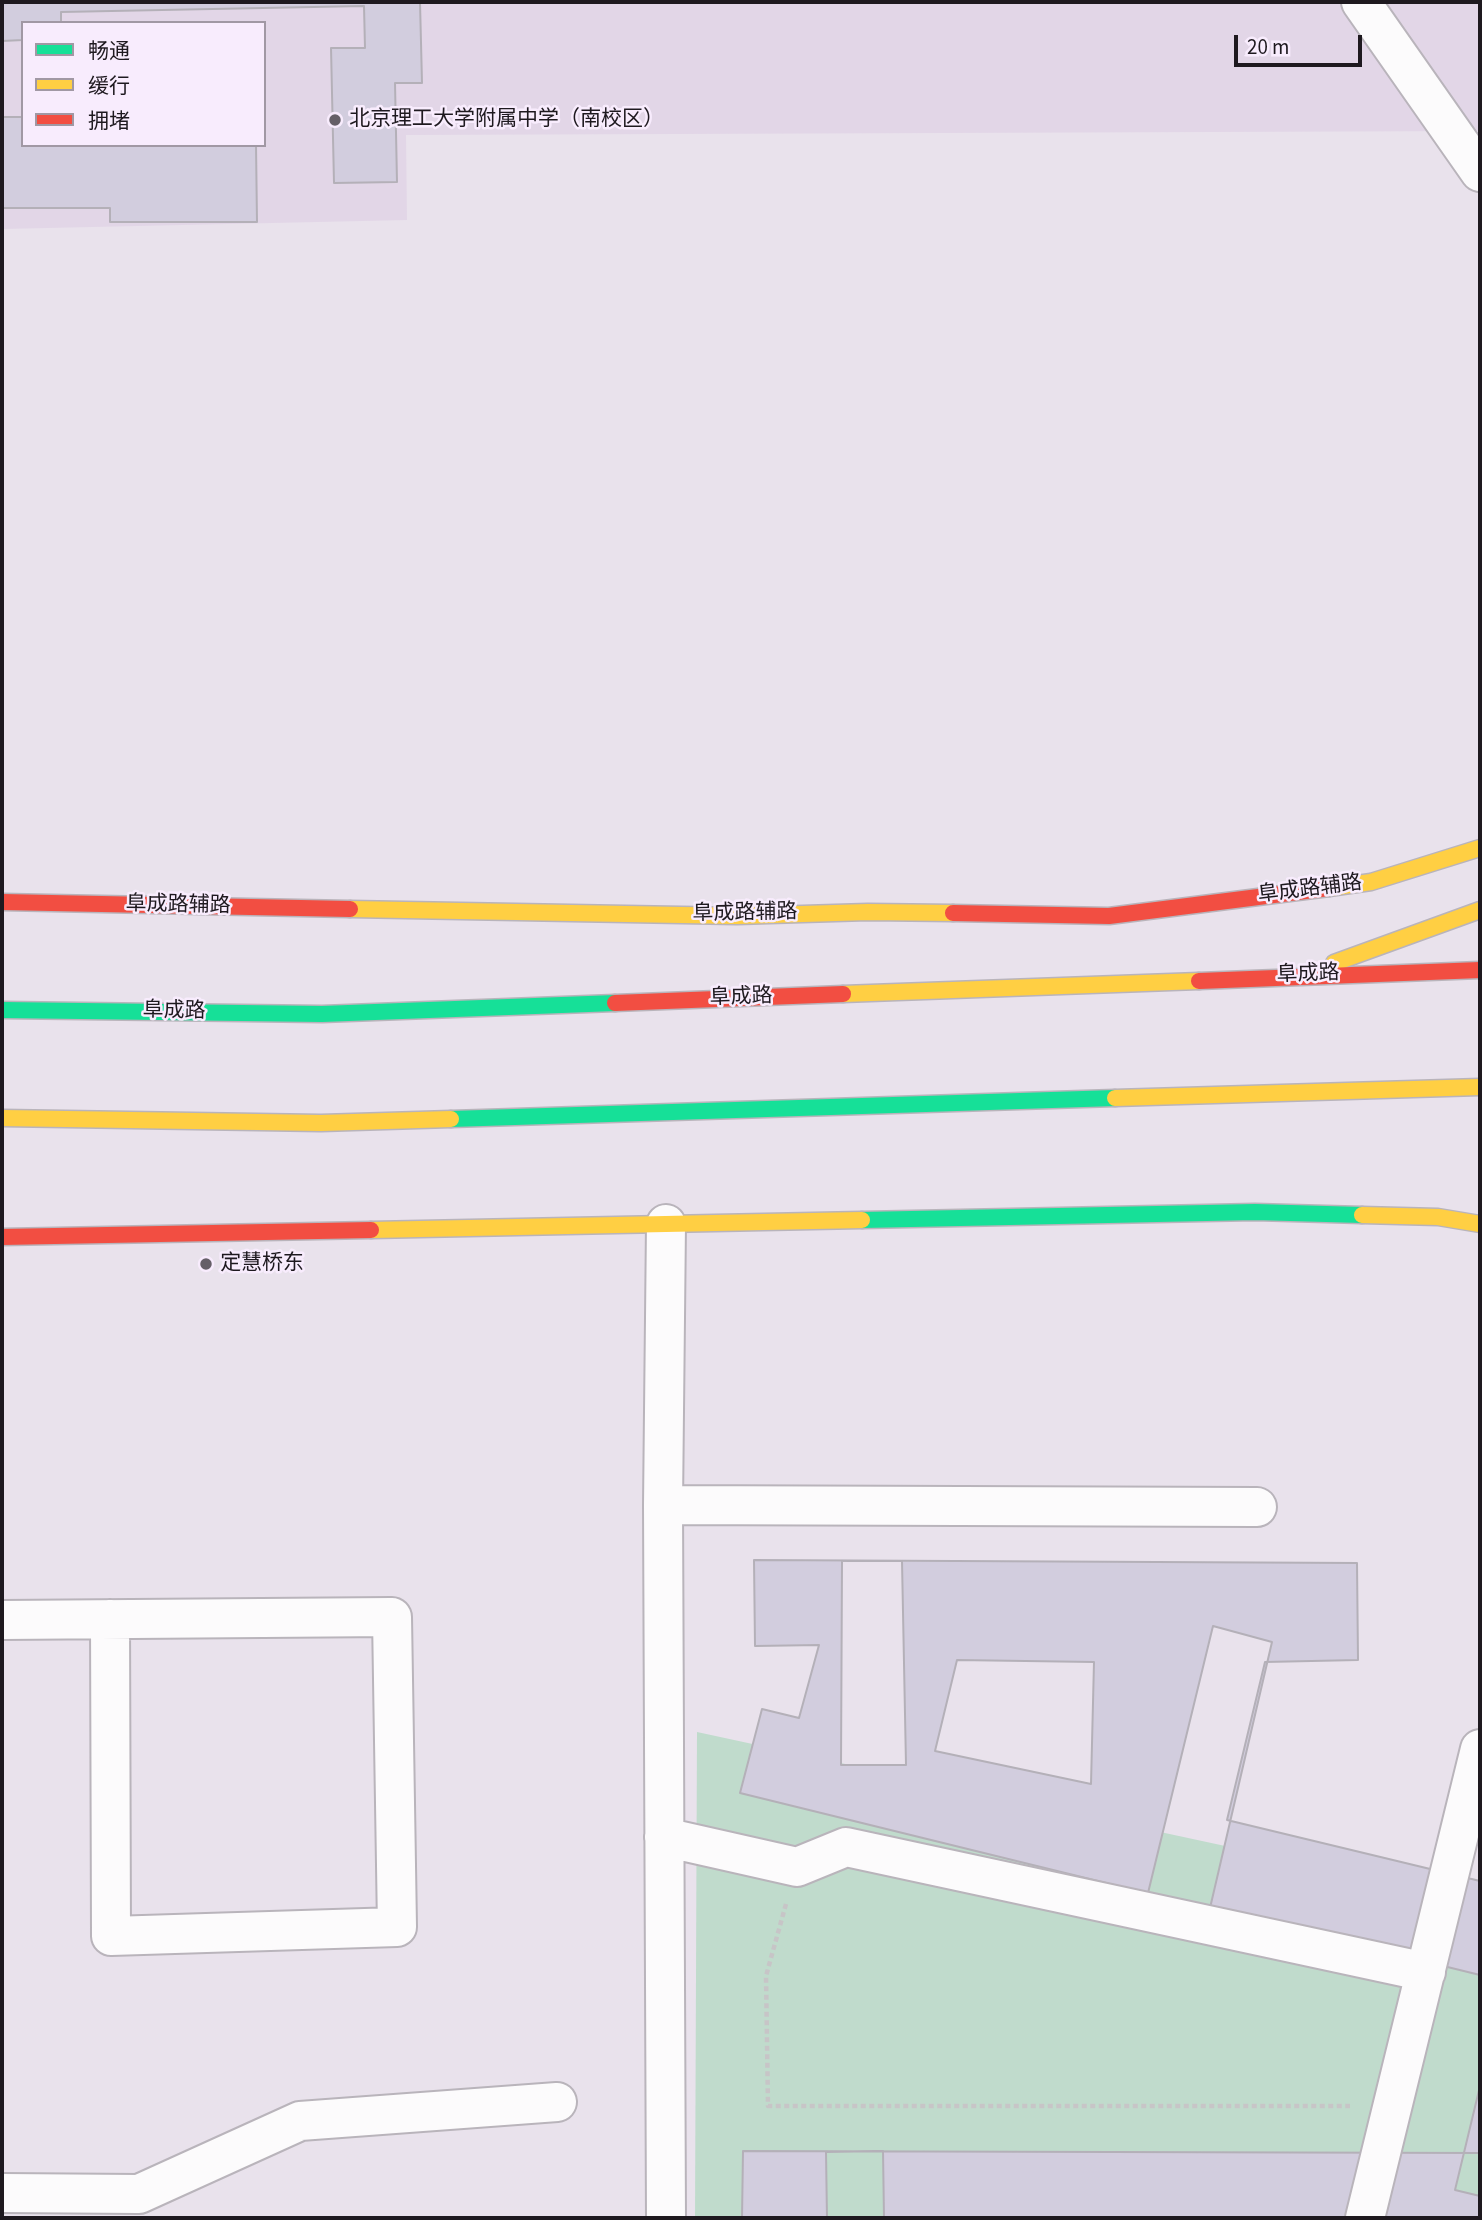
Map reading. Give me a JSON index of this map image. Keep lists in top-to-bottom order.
{
  "streets": {
    "main road": ["阜成路辅路", "阜成路"]
  },
  "places": ["北京理工大学附属中学（南校区）", "定慧桥东"],
  "legend": ["畅通", "缓行", "拥堵"],
  "scale_bar": "20 m"
}
